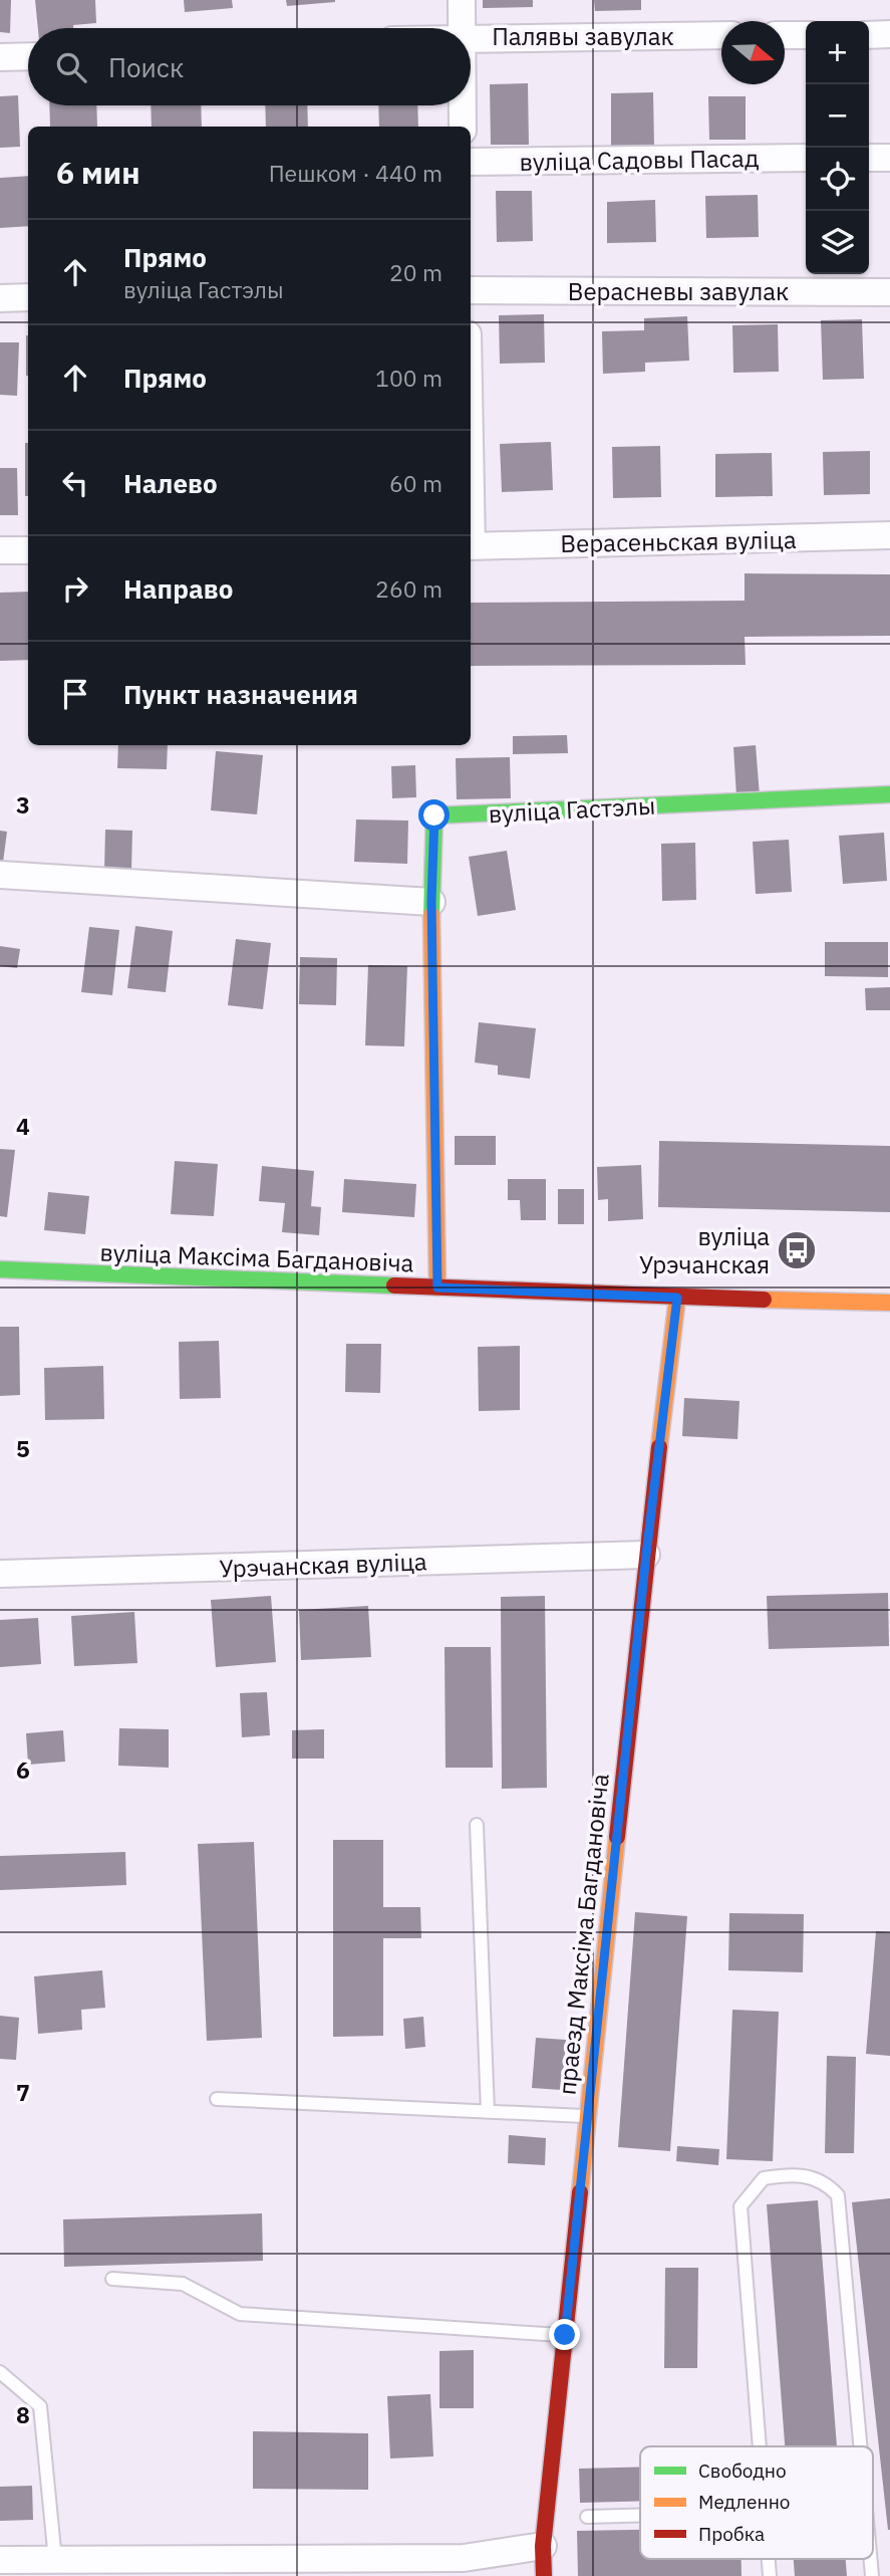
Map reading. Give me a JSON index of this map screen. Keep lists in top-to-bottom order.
{
  "streets": {
    "street": [
      "Палявы завулак",
      "вуліца Садовы Пасад",
      "Верасневы завулак",
      "Верасеньская вуліца",
      "вуліца Гастэлы",
      "вуліца Максіма Багдановіча",
      "Урэчанская вуліца",
      "праезд Максіма Багдановіча"
    ]
  },
  "crossings": [
    ["вуліца Максіма Багдановіча", "праезд Максіма Багдановіча"],
    ["Урэчанская вуліца", "праезд Максіма Багдановіча"]
  ],
  "places": {
    "bus stop": ["вуліца Урэчанская"]
  },
  "legend": ["Свободно", "Медленно", "Пробка"],
  "north": "right",
  "page": {
    "map_buttons": ["+", "−"],
    "search": "Поиск",
    "heading": ["6 мин", "Пешком · 440 m"],
    "list": [
      ["Прямо", "вуліца Гастэлы", "20 m"],
      ["Прямо", "100 m"],
      ["Налево", "60 m"],
      ["Направо", "260 m"],
      "Пункт назначения"
    ]
  },
  "grid": {
    "rows": [
      "3",
      "4",
      "5",
      "6",
      "7",
      "8"
    ]
  }
}
